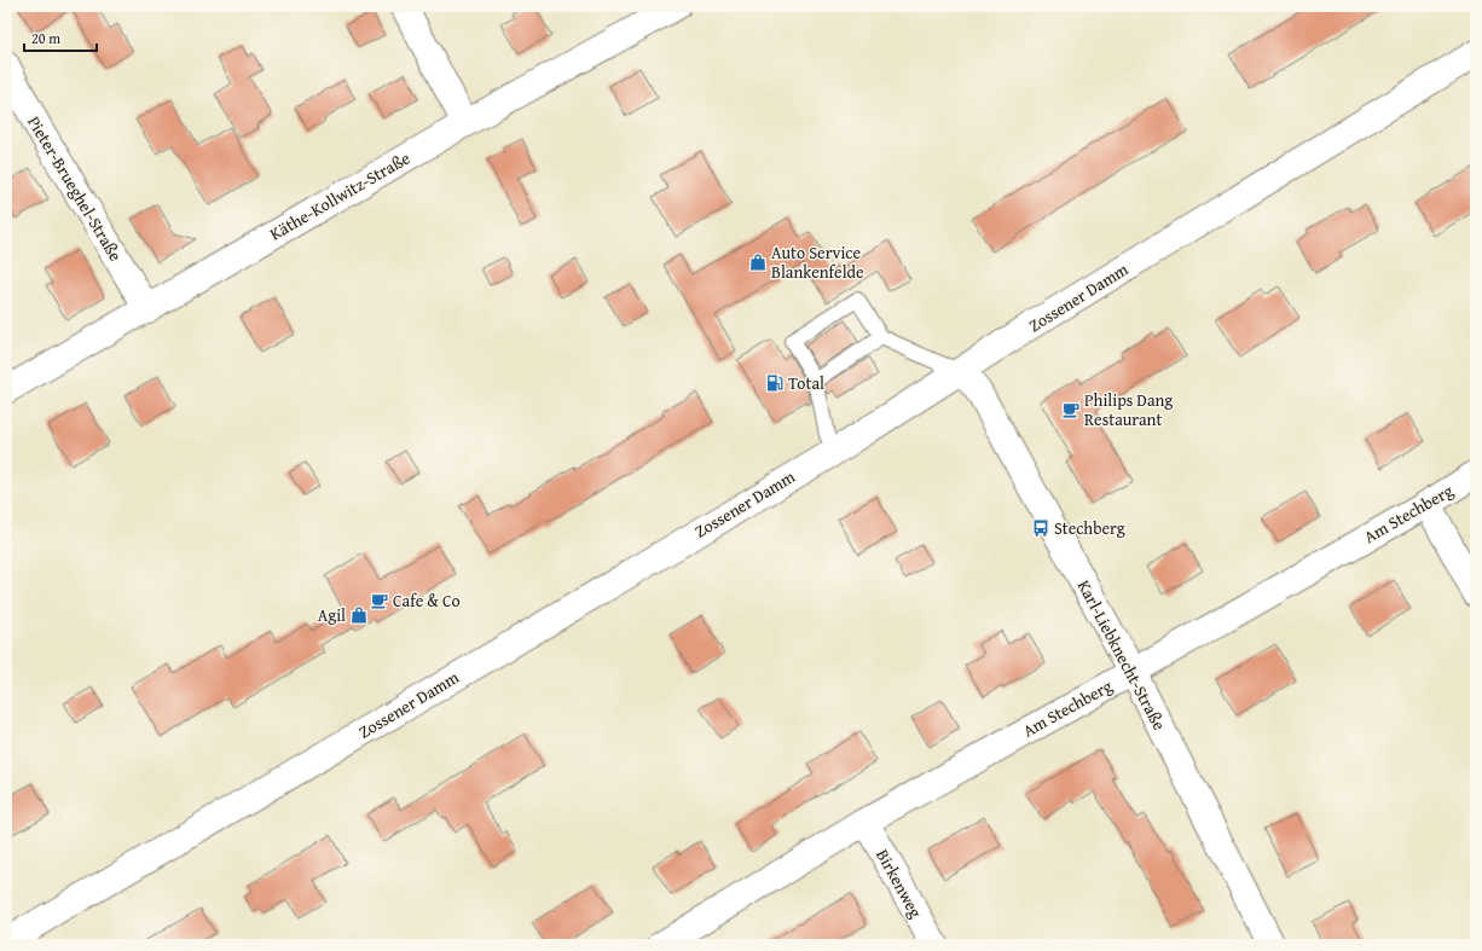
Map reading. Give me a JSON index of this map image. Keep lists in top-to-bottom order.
{
  "streets": {
    "street": [
      "Pieter-Brueghel-Straße",
      "Käthe-Kollwitz-Straße",
      "Zossener Damm",
      "Am Stechberg",
      "Karl-Liebknecht-Straße",
      "Birkenweg"
    ]
  },
  "crossings": [
    ["Pieter-Brueghel-Straße", "Käthe-Kollwitz-Straße"],
    ["Zossener Damm", "Karl-Liebknecht-Straße"],
    ["Am Stechberg", "Karl-Liebknecht-Straße"],
    ["Am Stechberg", "Birkenweg"]
  ],
  "places": {
    "shop": ["Auto Service Blankenfelde", "Agil"],
    "fuel station": ["Total"],
    "cafe": ["Philips Dang Restaurant", "Cafe & Co"],
    "bus stop": ["Stechberg"]
  },
  "scale_bar": "20 m"
}
